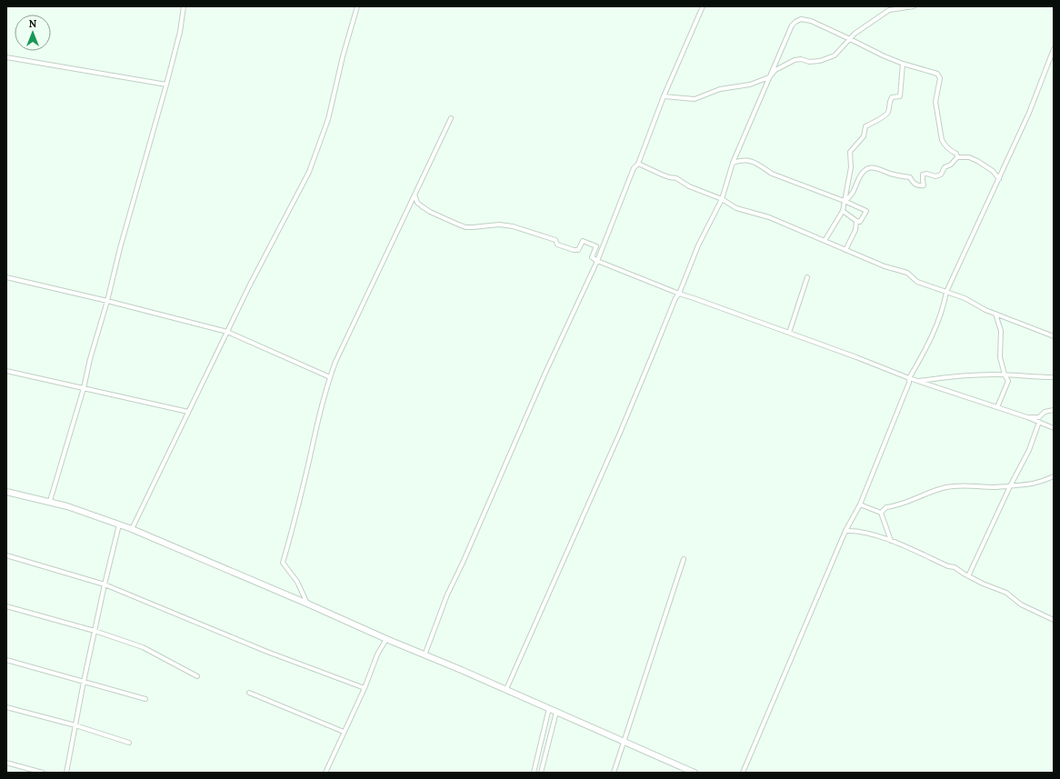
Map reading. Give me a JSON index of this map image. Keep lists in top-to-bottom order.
{
  "north": "top"
}
